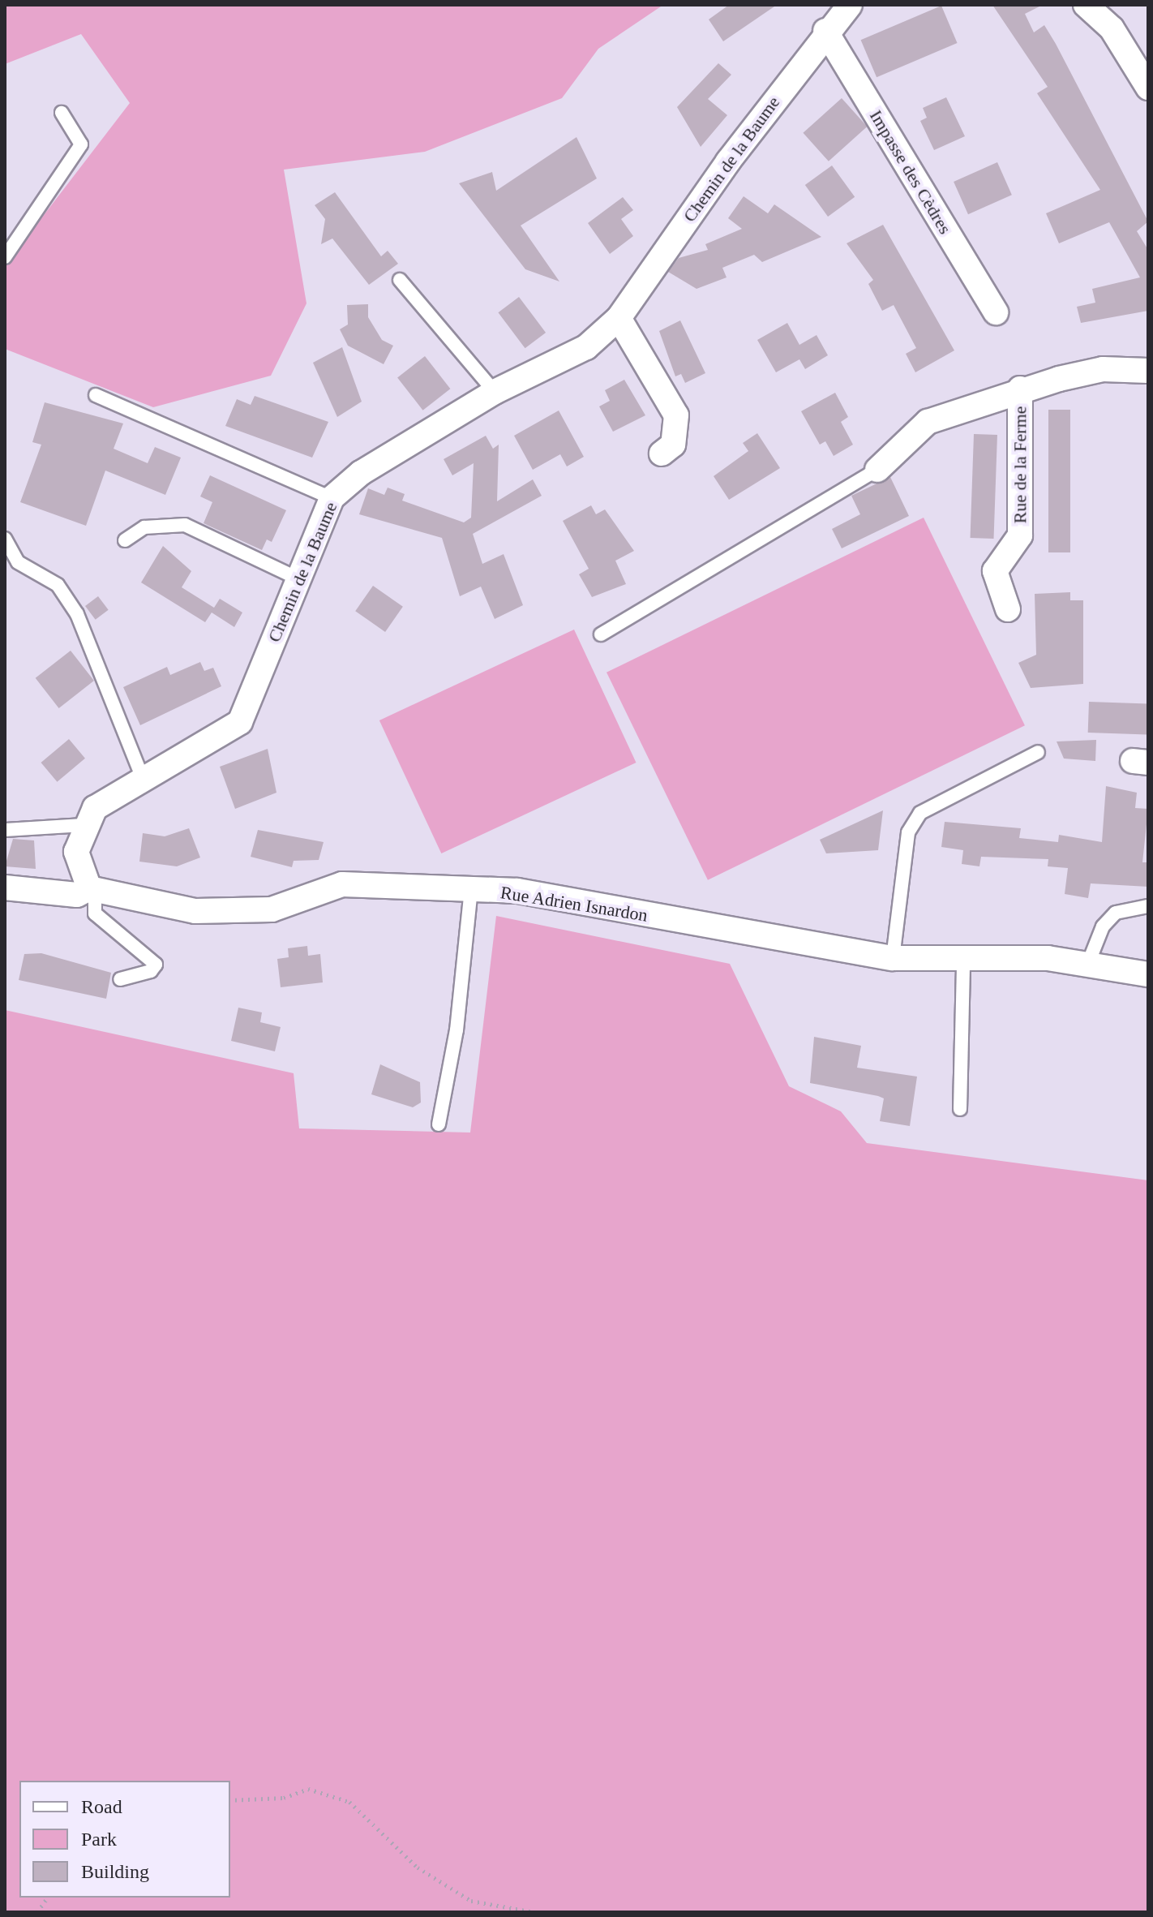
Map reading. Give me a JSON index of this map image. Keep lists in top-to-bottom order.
{
  "streets": {
    "street": [
      "Chemin de la Baume",
      "Impasse des Cèdres",
      "Rue de la Ferme",
      "Rue Adrien Isnardon"
    ]
  },
  "crossings": [
    ["Chemin de la Baume", "Impasse des Cèdres"]
  ],
  "legend": ["Road", "Park", "Building"]
}
